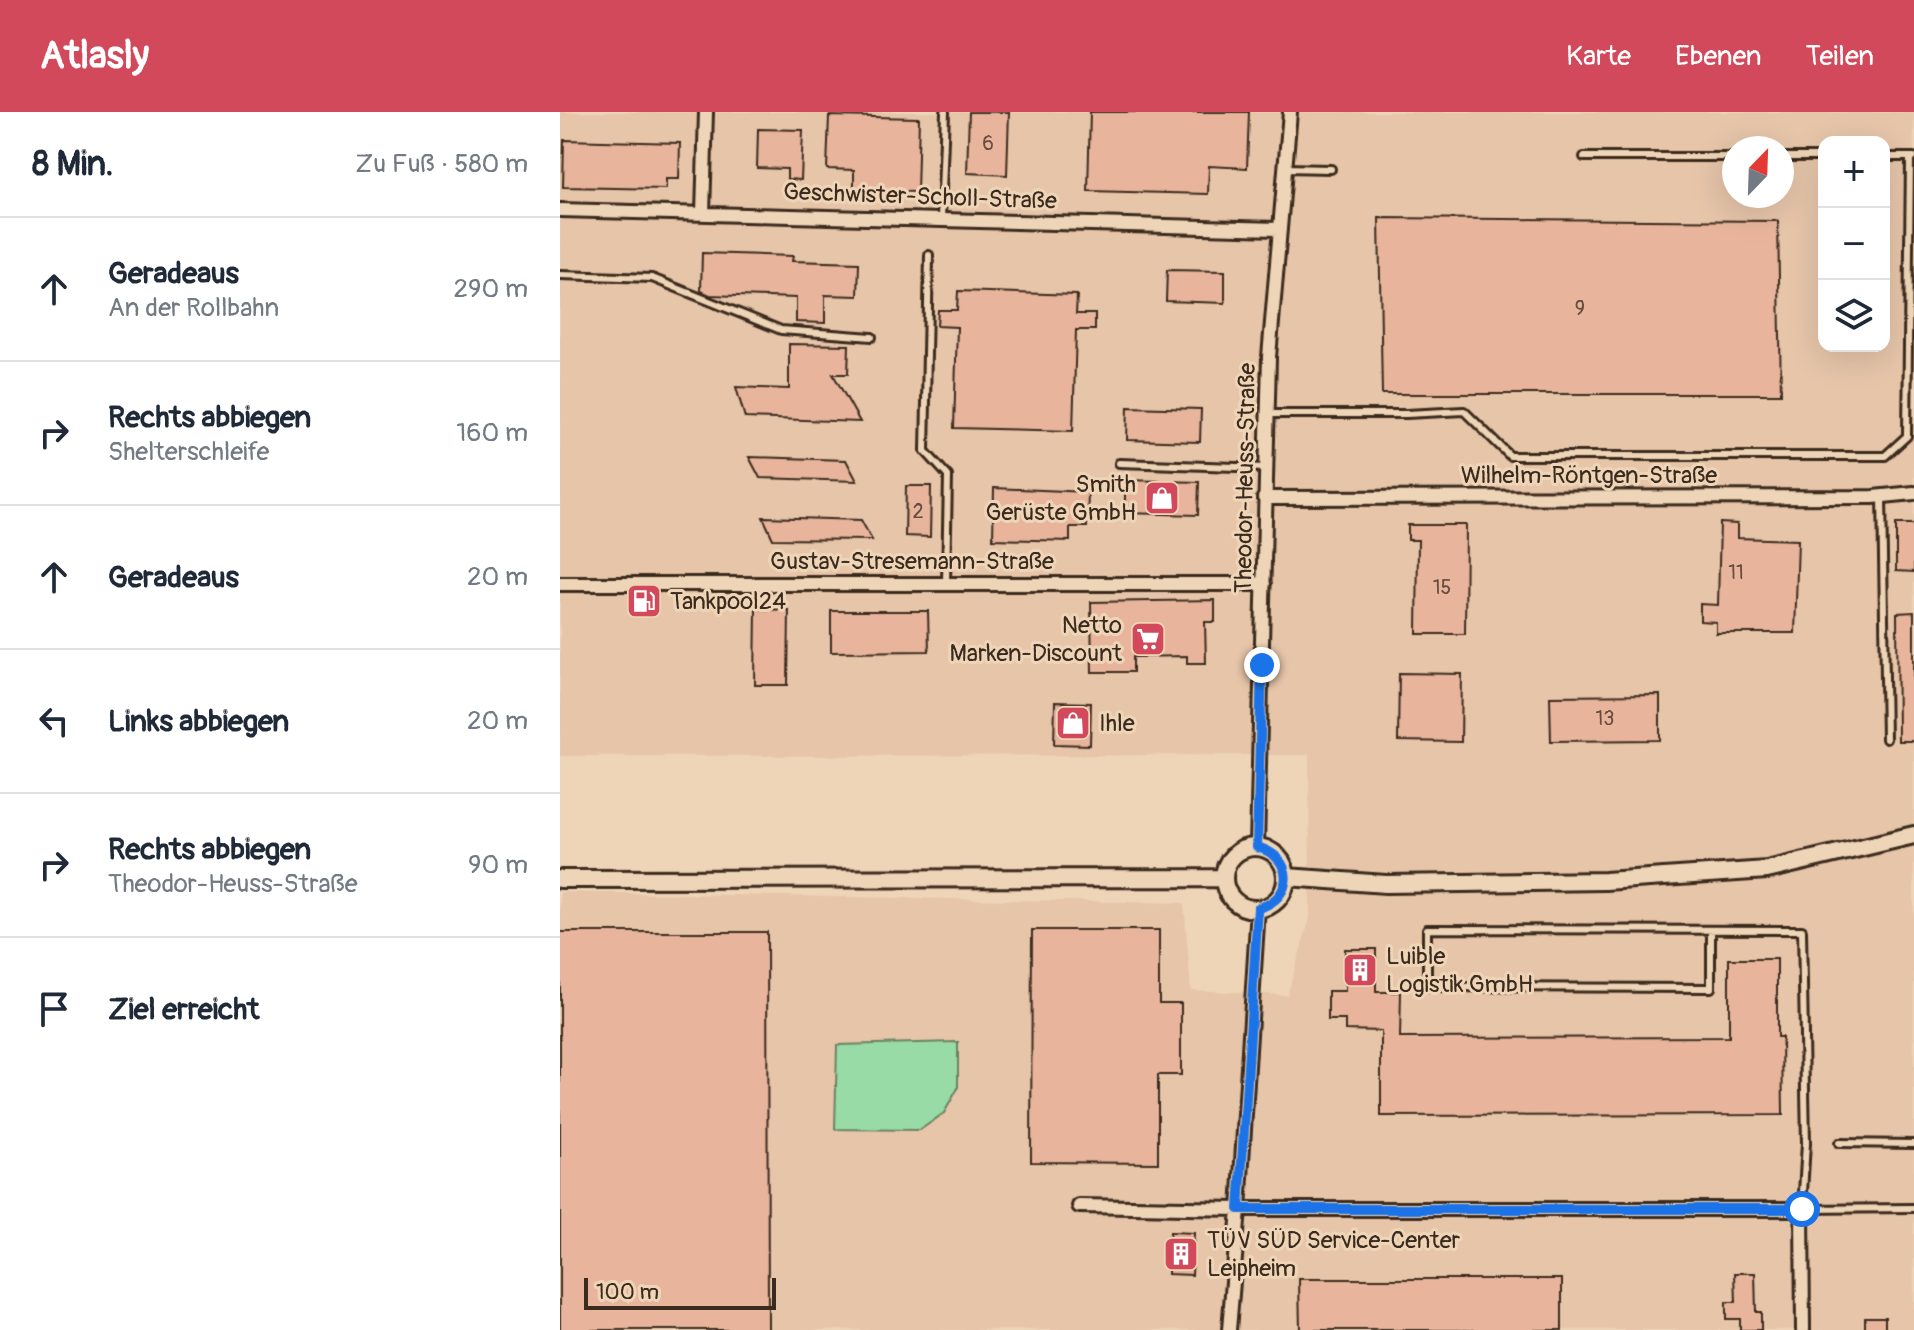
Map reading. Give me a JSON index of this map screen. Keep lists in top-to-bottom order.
{
  "streets": {
    "street": [
      "Geschwister-Scholl-Straße",
      "Wilhelm-Röntgen-Straße",
      "Theodor-Heuss-Straße",
      "Gustav-Stresemann-Straße"
    ]
  },
  "crossings": [
    ["Geschwister-Scholl-Straße", "Theodor-Heuss-Straße"],
    ["Wilhelm-Röntgen-Straße", "Theodor-Heuss-Straße"],
    ["Theodor-Heuss-Straße", "Gustav-Stresemann-Straße"]
  ],
  "places": {
    "shop": ["Smith Gerüste GmbH", "Ihle"],
    "fuel station": ["Tankpool24"],
    "supermarket": ["Netto Marken-Discount"],
    "building": ["Luible Logistik GmbH", "TÜV SÜD Service-Center Leipheim"]
  },
  "house_numbers": [
    "6",
    "9",
    "2",
    "11",
    "15",
    "13"
  ],
  "scale_bar": "100 m",
  "north": "top right",
  "page": {
    "header": "Atlasly",
    "nav": ["Karte", "Ebenen", "Teilen"],
    "heading": ["8 Min.", "Zu Fuß · 580 m"],
    "map_buttons": ["+", "−"],
    "list": [
      ["Geradeaus", "An der Rollbahn", "290 m"],
      ["Rechts abbiegen", "Shelterschleife", "160 m"],
      ["Geradeaus", "20 m"],
      ["Links abbiegen", "20 m"],
      ["Rechts abbiegen", "Theodor-Heuss-Straße", "90 m"],
      "Ziel erreicht"
    ],
    "scale": "100 m"
  }
}
